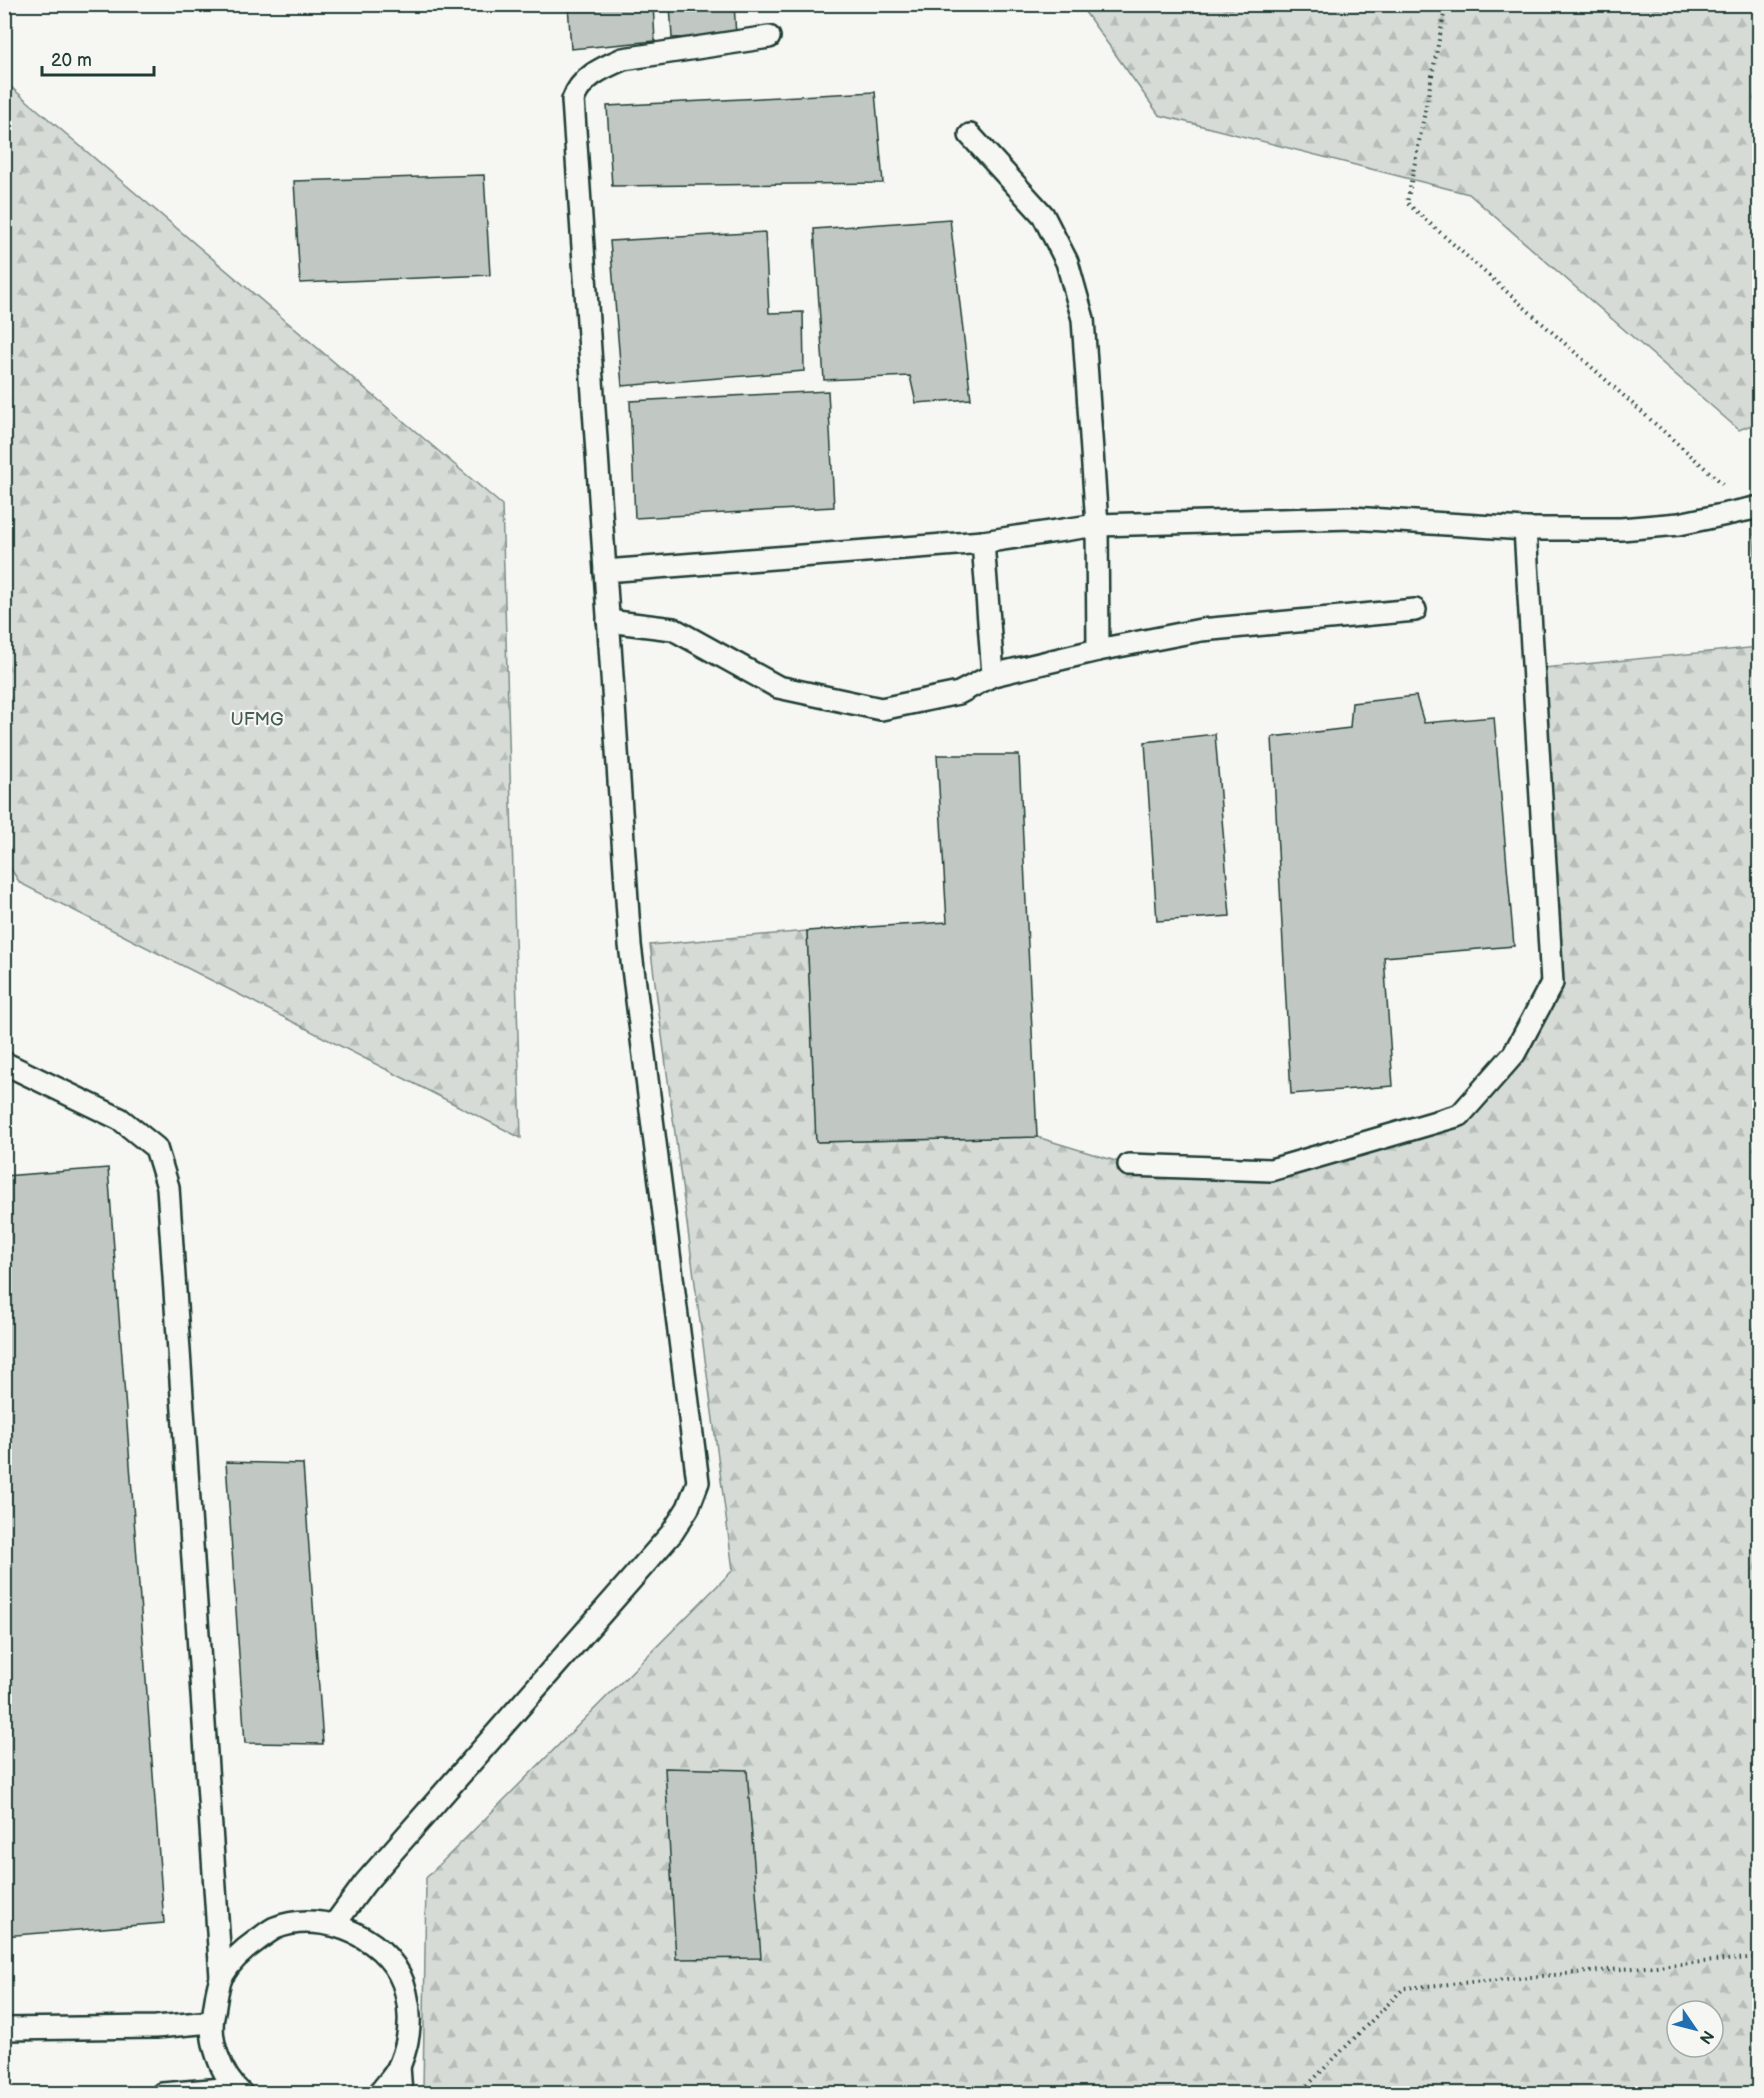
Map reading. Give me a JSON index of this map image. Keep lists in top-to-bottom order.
{
  "parks": ["UFMG"],
  "scale_bar": "20 m",
  "north": "bottom right"
}
